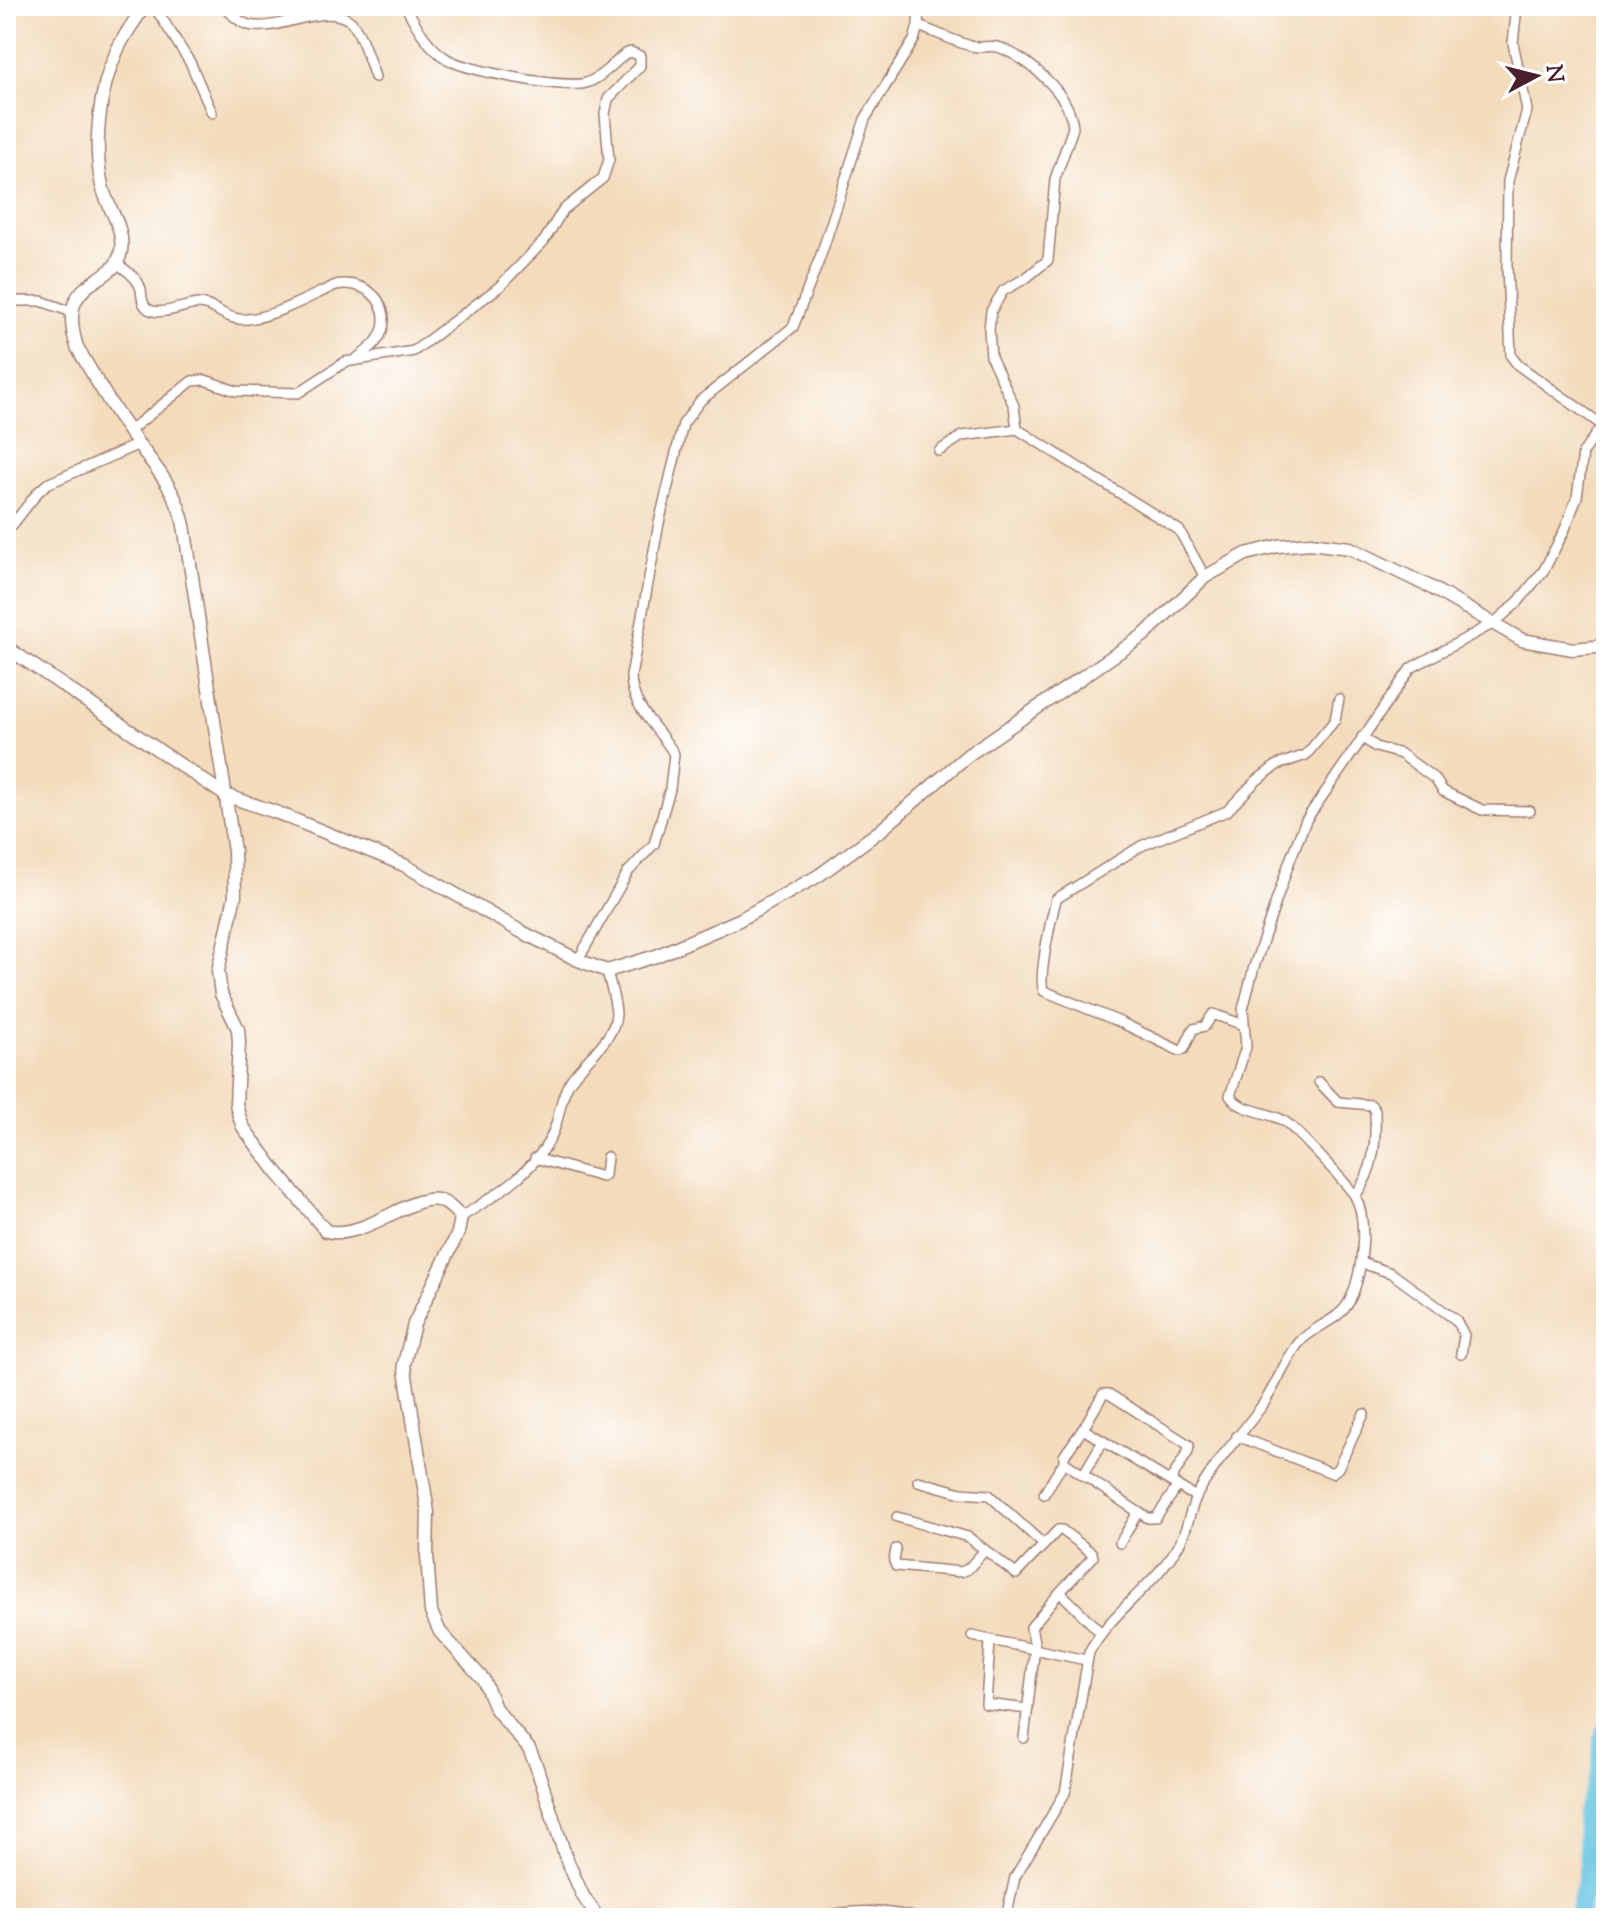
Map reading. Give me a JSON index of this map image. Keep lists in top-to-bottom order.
{
  "north": "right"
}
